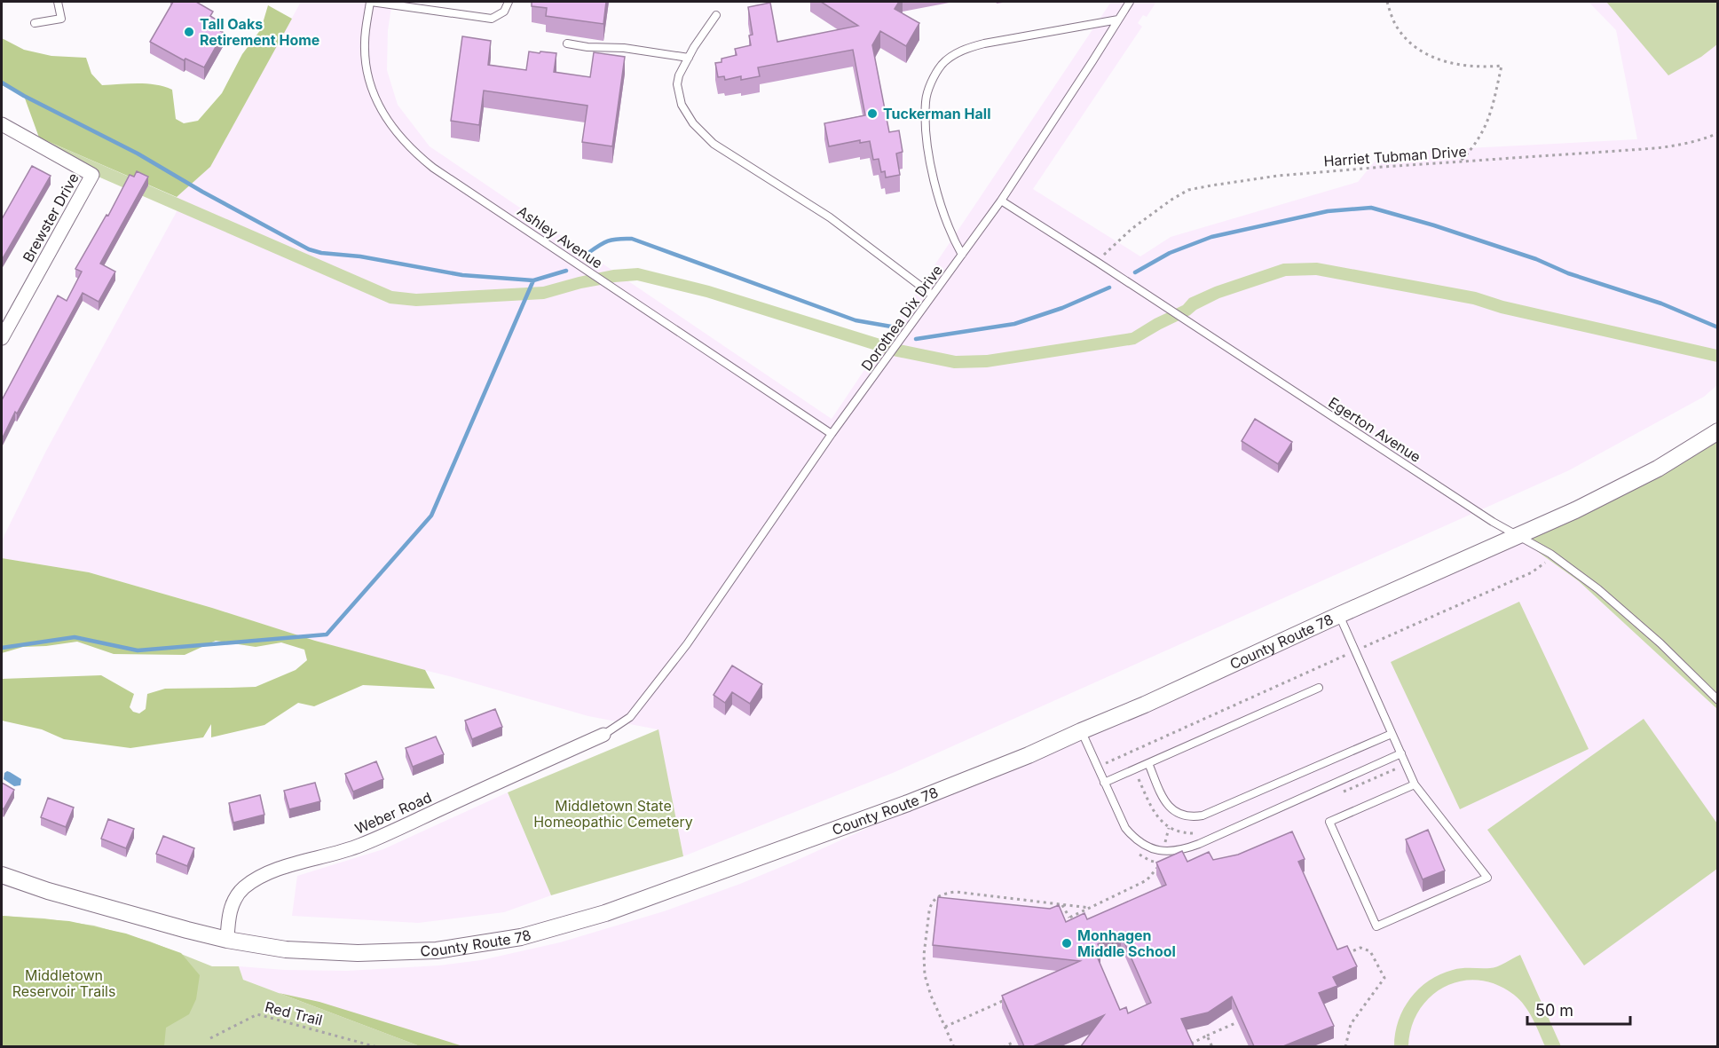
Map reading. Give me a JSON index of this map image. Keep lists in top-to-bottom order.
{
  "streets": {
    "street": ["Brewster Drive", "County Route 78", "Weber Road"],
    "lane": ["Ashley Avenue", "Dorothea Dix Drive", "Egerton Avenue"],
    "path": ["Harriet Tubman Drive", "Red Trail"]
  },
  "crossings": [
    ["Harriet Tubman Drive", "Egerton Avenue"],
    ["Ashley Avenue", "Dorothea Dix Drive"],
    ["Dorothea Dix Drive", "Egerton Avenue"],
    ["Dorothea Dix Drive", "Weber Road"],
    ["Egerton Avenue", "County Route 78"],
    ["County Route 78", "Weber Road"]
  ],
  "parks": ["Middletown State Homeopathic Cemetery", "Middletown Reservoir Trails"],
  "places": ["Tall Oaks Retirement Home", "Tuckerman Hall", "Monhagen Middle School"],
  "scale_bar": "50 m"
}
